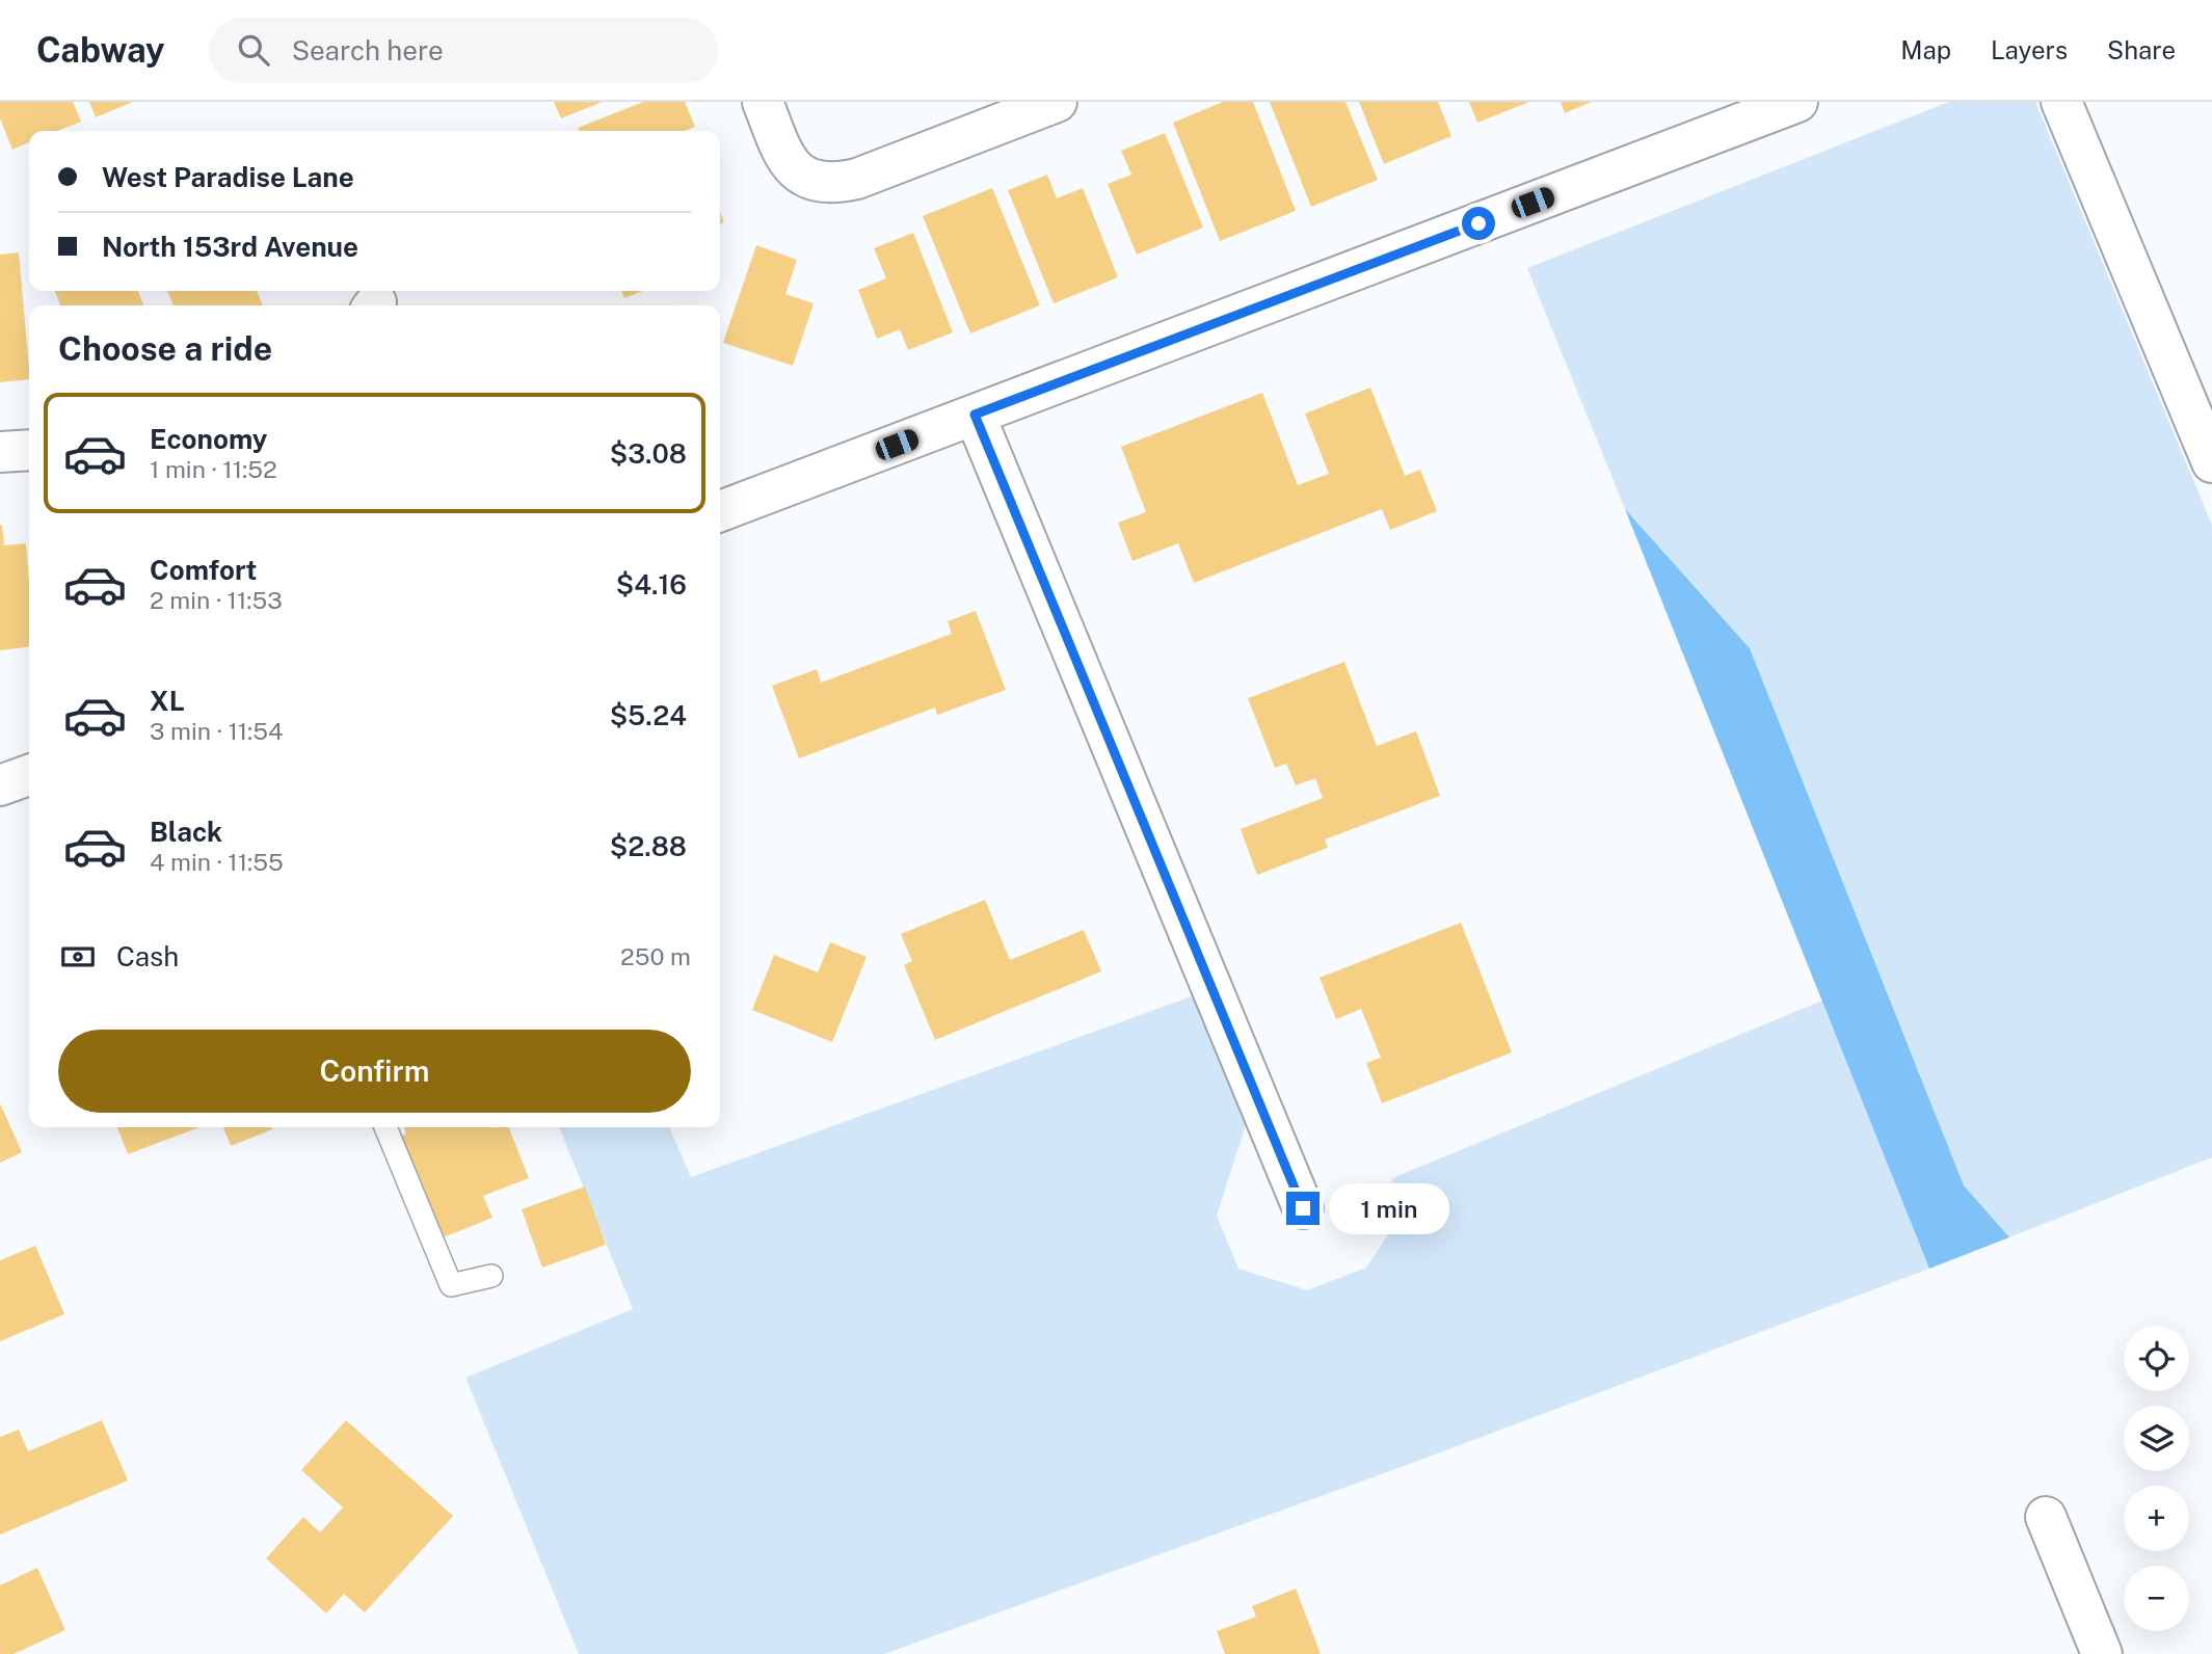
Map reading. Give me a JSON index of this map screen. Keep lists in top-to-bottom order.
{
  "page": {
    "header": "Cabway",
    "search": "Search here",
    "nav": ["Map", "Layers", "Share"],
    "banner": ["West Paradise Lane", "North 153rd Avenue"],
    "heading": "Choose a ride",
    "list": [
      {
        "name": "Economy",
        "note": "1 min · 11:52",
        "value": "$3.08"
      },
      {
        "name": "Comfort",
        "note": "2 min · 11:53",
        "value": "$4.16"
      },
      {
        "name": "XL",
        "note": "3 min · 11:54",
        "value": "$5.24"
      },
      {
        "name": "Black",
        "note": "4 min · 11:55",
        "value": "$2.88"
      }
    ],
    "pay": ["Cash", "250 m"],
    "buttons": "Confirm",
    "bubble": "1 min",
    "map_buttons": ["+", "−"]
  }
}
